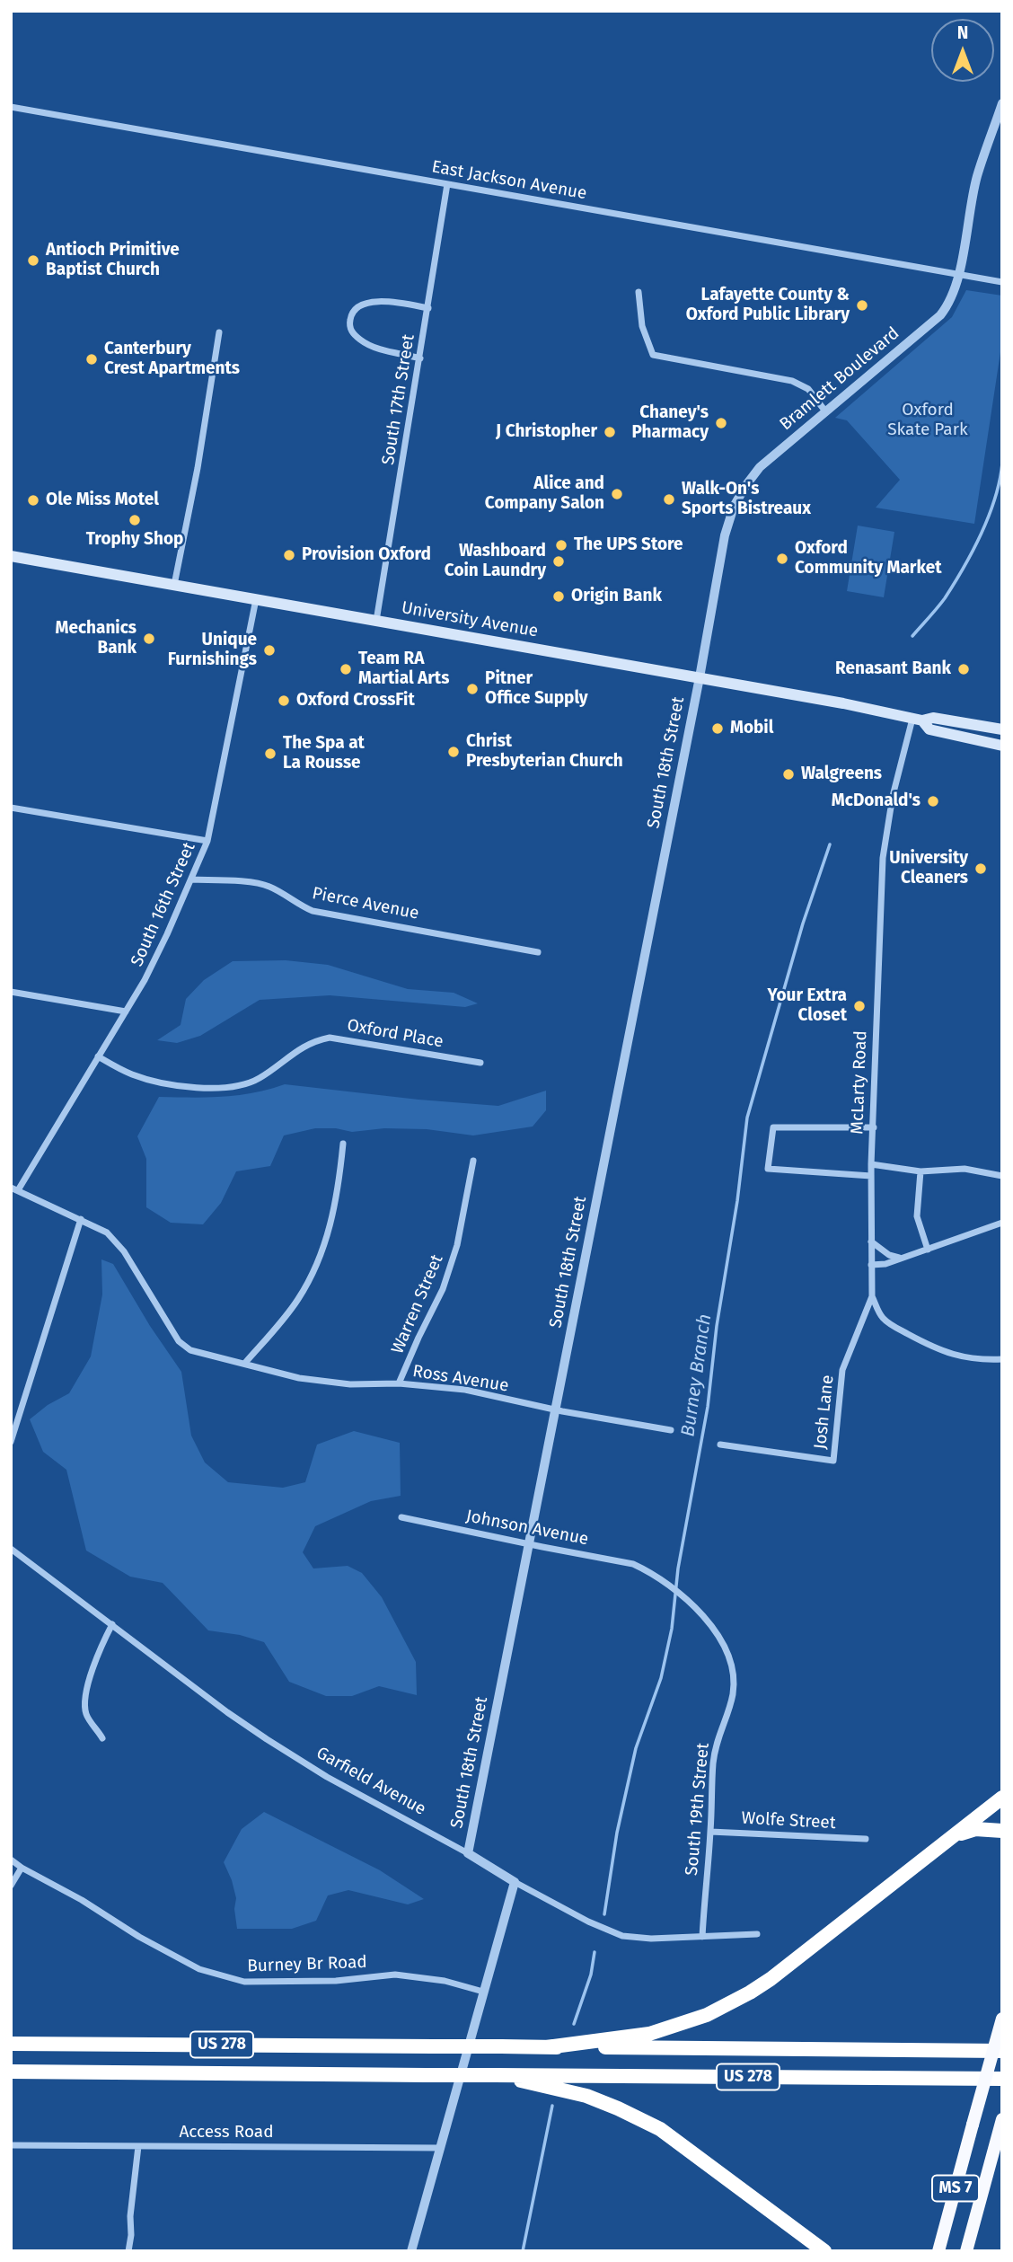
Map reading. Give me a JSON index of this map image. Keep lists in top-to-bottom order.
{
  "streets": {
    "highway": ["US 278", "MS 7"],
    "main road": ["University Avenue"],
    "street": [
      "East Jackson Avenue",
      "Bramlett Boulevard",
      "South 17th Street",
      "South 18th Street",
      "Pierce Avenue",
      "South 16th Street",
      "Oxford Place",
      "McLarty Road",
      "Warren Street",
      "Ross Avenue",
      "Josh Lane",
      "Johnson Avenue",
      "Garfield Avenue",
      "South 19th Street",
      "Wolfe Street",
      "Burney Br Road",
      "Access Road"
    ]
  },
  "crossings": [
    ["East Jackson Avenue", "Bramlett Boulevard"],
    ["East Jackson Avenue", "South 17th Street"],
    ["Bramlett Boulevard", "University Avenue"],
    ["Bramlett Boulevard", "South 18th Street"],
    ["South 17th Street", "University Avenue"],
    ["University Avenue", "South 18th Street"],
    ["University Avenue", "South 16th Street"],
    ["University Avenue", "McLarty Road"],
    ["South 18th Street", "Ross Avenue"],
    ["South 18th Street", "Johnson Avenue"],
    ["South 18th Street", "Garfield Avenue"],
    ["Pierce Avenue", "South 16th Street"],
    ["South 16th Street", "Oxford Place"],
    ["McLarty Road", "Josh Lane"],
    ["Warren Street", "Ross Avenue"],
    ["Johnson Avenue", "South 19th Street"],
    ["Garfield Avenue", "South 19th Street"],
    ["South 19th Street", "Wolfe Street"]
  ],
  "water": ["Burney Branch"],
  "parks": ["Oxford Skate Park"],
  "places": [
    "Antioch Primitive Baptist Church",
    "Lafayette County & Oxford Public Library",
    "Canterbury Crest Apartments",
    "Chaney's Pharmacy",
    "J Christopher",
    "Alice and Company Salon",
    "Walk-On's Sports Bistreaux",
    "Ole Miss Motel",
    "Trophy Shop",
    "The UPS Store",
    "Provision Oxford",
    "Oxford Community Market",
    "Washboard Coin Laundry",
    "Origin Bank",
    "Mechanics Bank",
    "Unique Furnishings",
    "Team RA Martial Arts",
    "Renasant Bank",
    "Pitner Office Supply",
    "Oxford CrossFit",
    "Mobil",
    "Christ Presbyterian Church",
    "The Spa at La Rousse",
    "Walgreens",
    "McDonald's",
    "University Cleaners",
    "Your Extra Closet"
  ],
  "north": "top"
}
